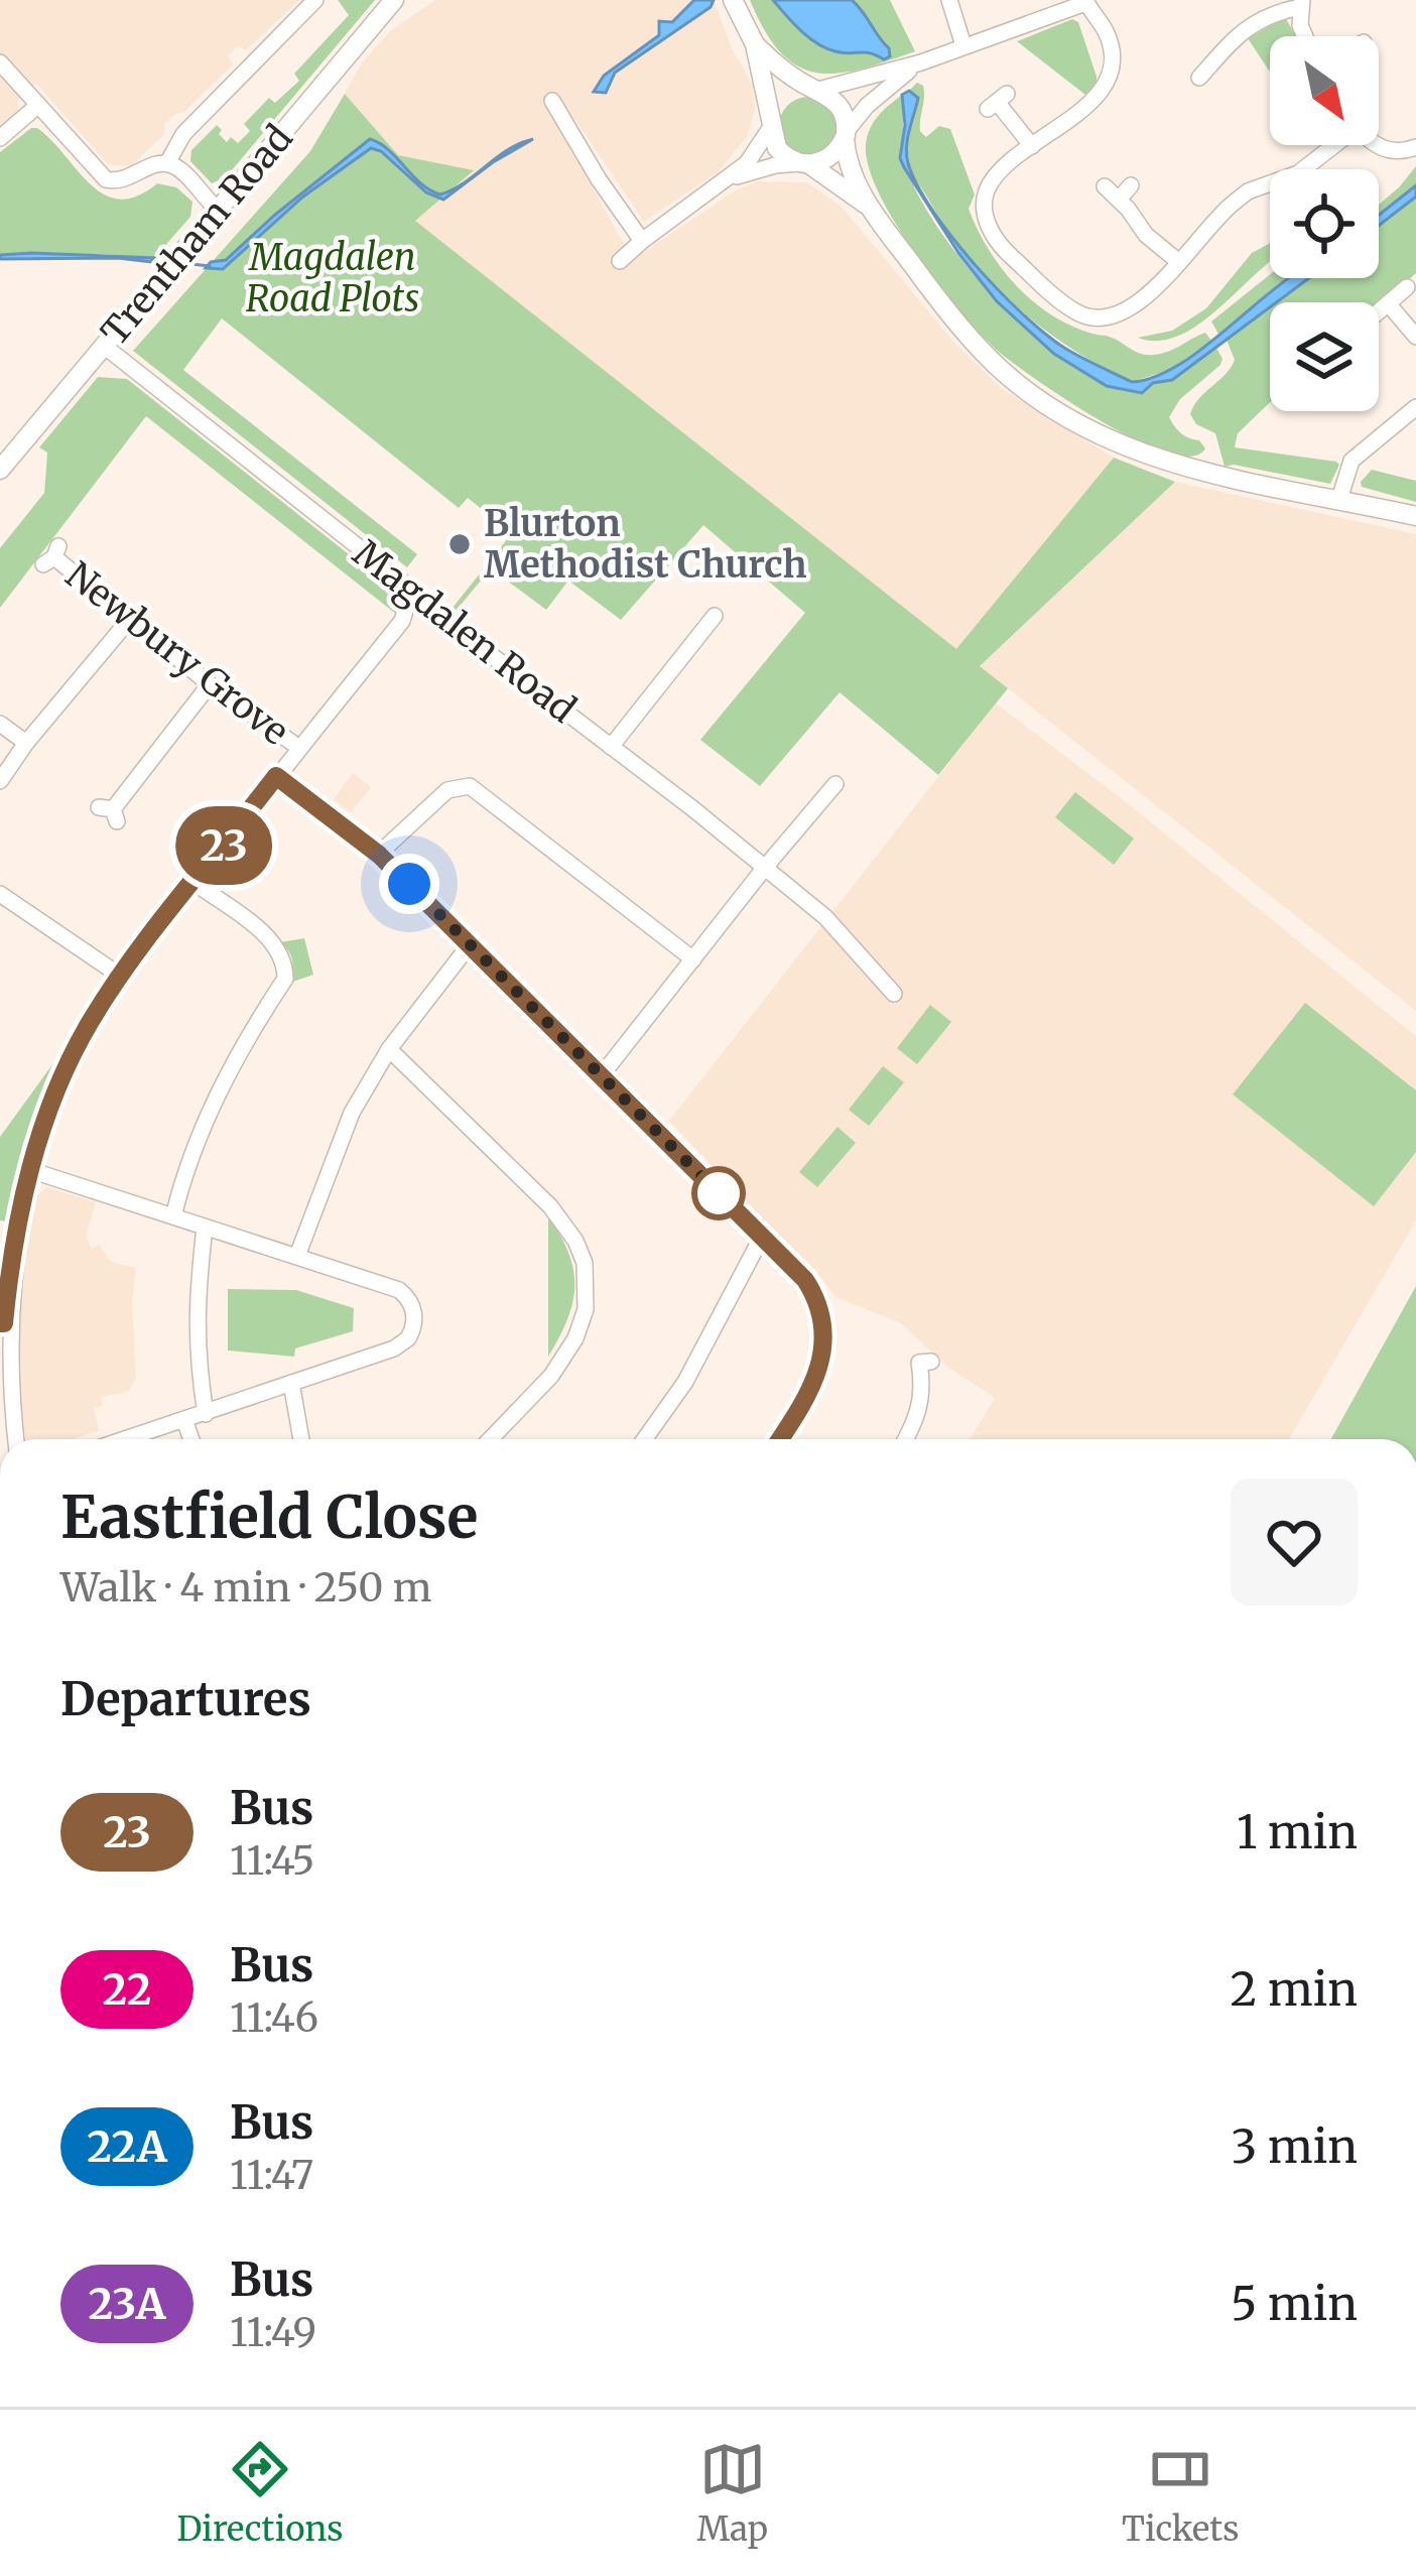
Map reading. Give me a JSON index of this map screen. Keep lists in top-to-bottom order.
{
  "streets": {
    "main road": ["Trentham Road"],
    "street": ["Magdalen Road", "Newbury Grove"]
  },
  "crossings": [
    ["Trentham Road", "Magdalen Road"]
  ],
  "parks": ["Magdalen Road Plots"],
  "places": ["Blurton Methodist Church"],
  "lines": ["bus line 23"],
  "north": "bottom right",
  "page": {
    "on_map": "23",
    "heading": [
      ["Eastfield Close", "Walk · 4 min · 250 m"],
      "Departures"
    ],
    "list": [
      {
        "mark": "23",
        "name": "Bus",
        "note": "11:45",
        "value": "1 min"
      },
      {
        "mark": "22",
        "name": "Bus",
        "note": "11:46",
        "value": "2 min"
      },
      {
        "mark": "22A",
        "name": "Bus",
        "note": "11:47",
        "value": "3 min"
      },
      {
        "mark": "23A",
        "name": "Bus",
        "note": "11:49",
        "value": "5 min"
      }
    ],
    "tabs": ["Directions", "Map", "Tickets"]
  }
}
